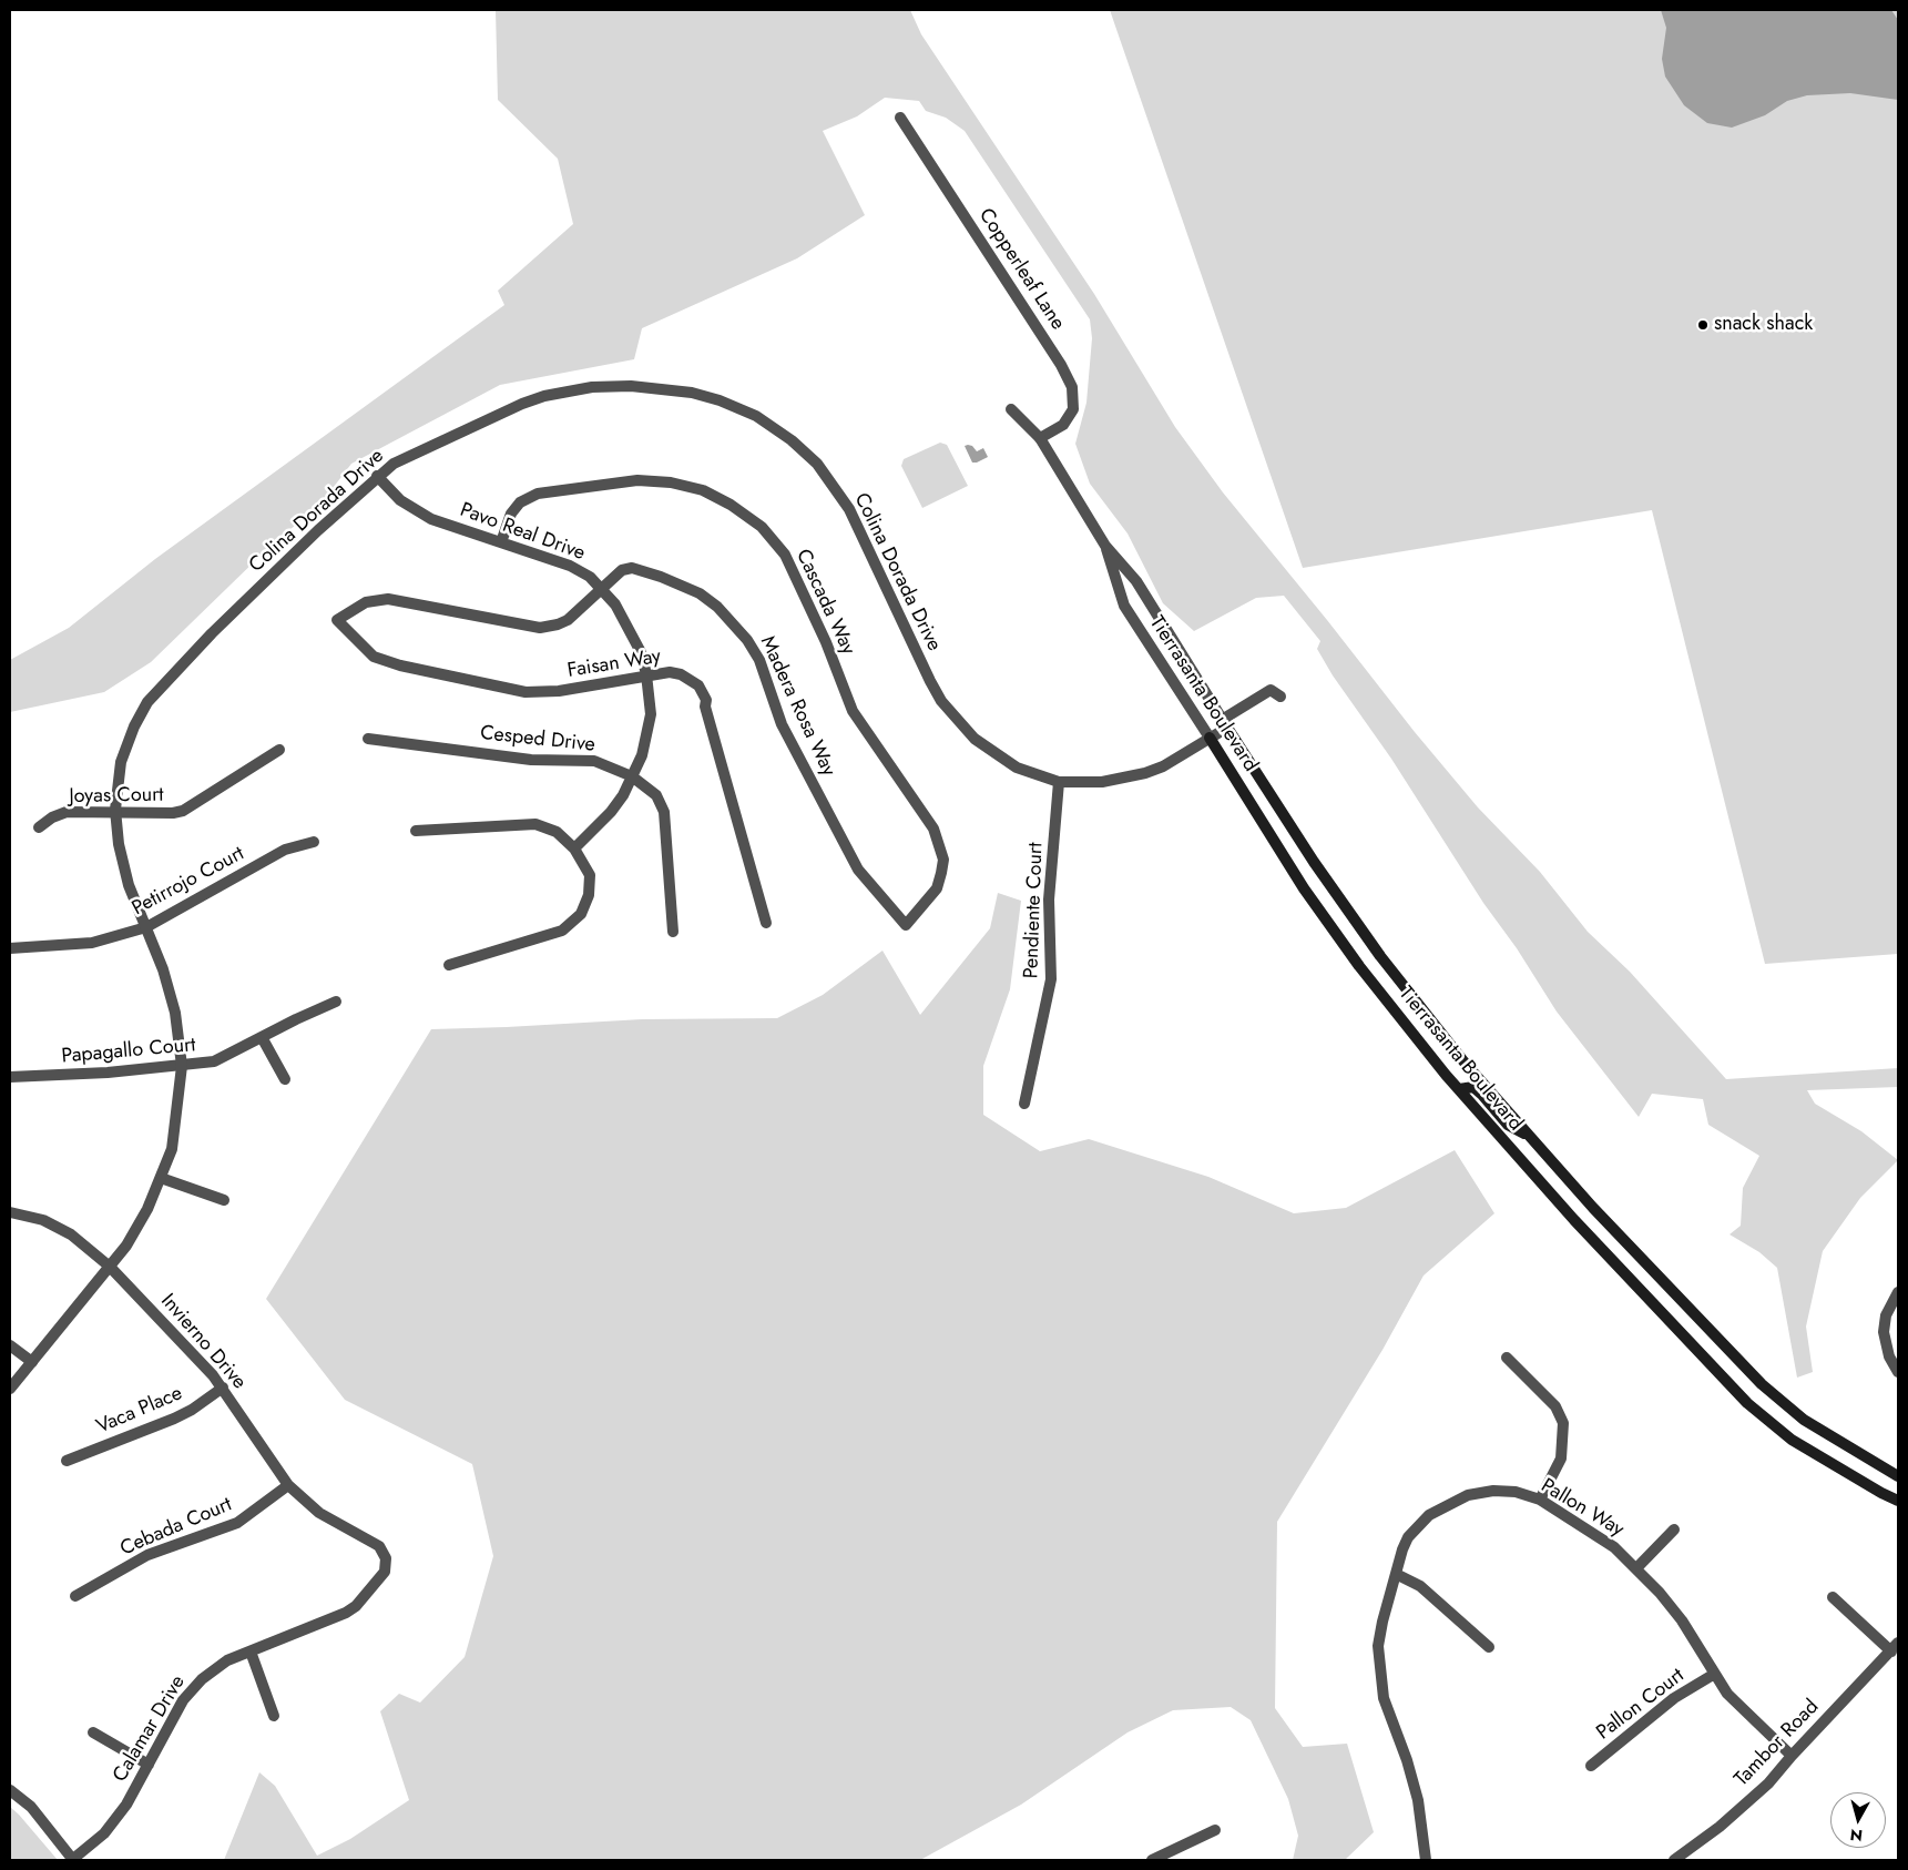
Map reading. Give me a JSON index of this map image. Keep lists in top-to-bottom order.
{
  "streets": {
    "main road": ["Tierrasanta Boulevard"],
    "street": [
      "Copperleaf Lane",
      "Colina Dorada Drive",
      "Pavo Real Drive",
      "Cascada Way",
      "Faisan Way",
      "Madera Rosa Way",
      "Cesped Drive",
      "Joyas Court",
      "Petirrojo Court",
      "Pendiente Court",
      "Papagallo Court",
      "Invierno Drive",
      "Vaca Place",
      "Pallon Way",
      "Cebada Court",
      "Pallon Court",
      "Calamar Drive",
      "Tambor Road"
    ]
  },
  "crossings": [
    ["Copperleaf Lane", "Tierrasanta Boulevard"],
    ["Colina Dorada Drive", "Pavo Real Drive"],
    ["Colina Dorada Drive", "Tierrasanta Boulevard"],
    ["Colina Dorada Drive", "Joyas Court"],
    ["Colina Dorada Drive", "Petirrojo Court"],
    ["Colina Dorada Drive", "Pendiente Court"],
    ["Colina Dorada Drive", "Papagallo Court"],
    ["Colina Dorada Drive", "Invierno Drive"],
    ["Pavo Real Drive", "Cascada Way"],
    ["Pavo Real Drive", "Faisan Way"],
    ["Pavo Real Drive", "Madera Rosa Way"],
    ["Pavo Real Drive", "Cesped Drive"],
    ["Cascada Way", "Madera Rosa Way"],
    ["Faisan Way", "Madera Rosa Way"],
    ["Invierno Drive", "Vaca Place"],
    ["Invierno Drive", "Cebada Court"],
    ["Invierno Drive", "Calamar Drive"],
    ["Pallon Way", "Pallon Court"],
    ["Pallon Way", "Tambor Road"]
  ],
  "places": ["snack shack"],
  "north": "bottom"
}
